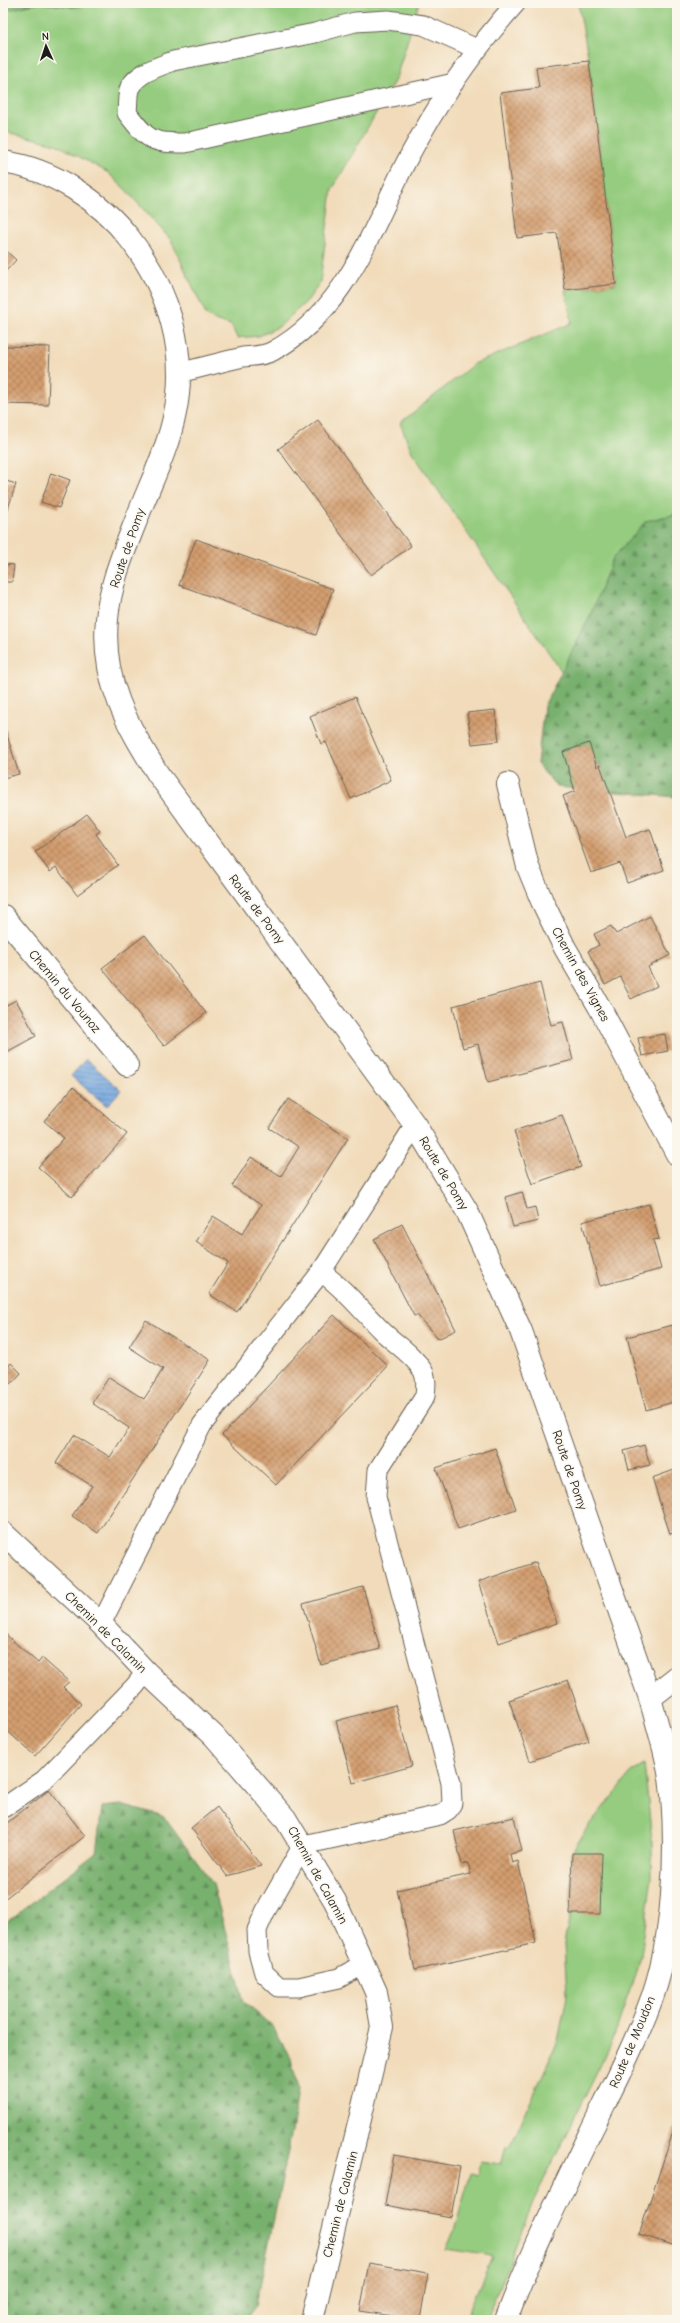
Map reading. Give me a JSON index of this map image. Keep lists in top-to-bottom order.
{
  "streets": {
    "main road": [
      "Route de Pomy",
      "Chemin des Vignes",
      "Chemin du Vounoz",
      "Chemin de Calamin",
      "Route de Moudon"
    ]
  },
  "crossings": [
    ["Route de Pomy", "Route de Moudon"]
  ],
  "north": "top"
}
